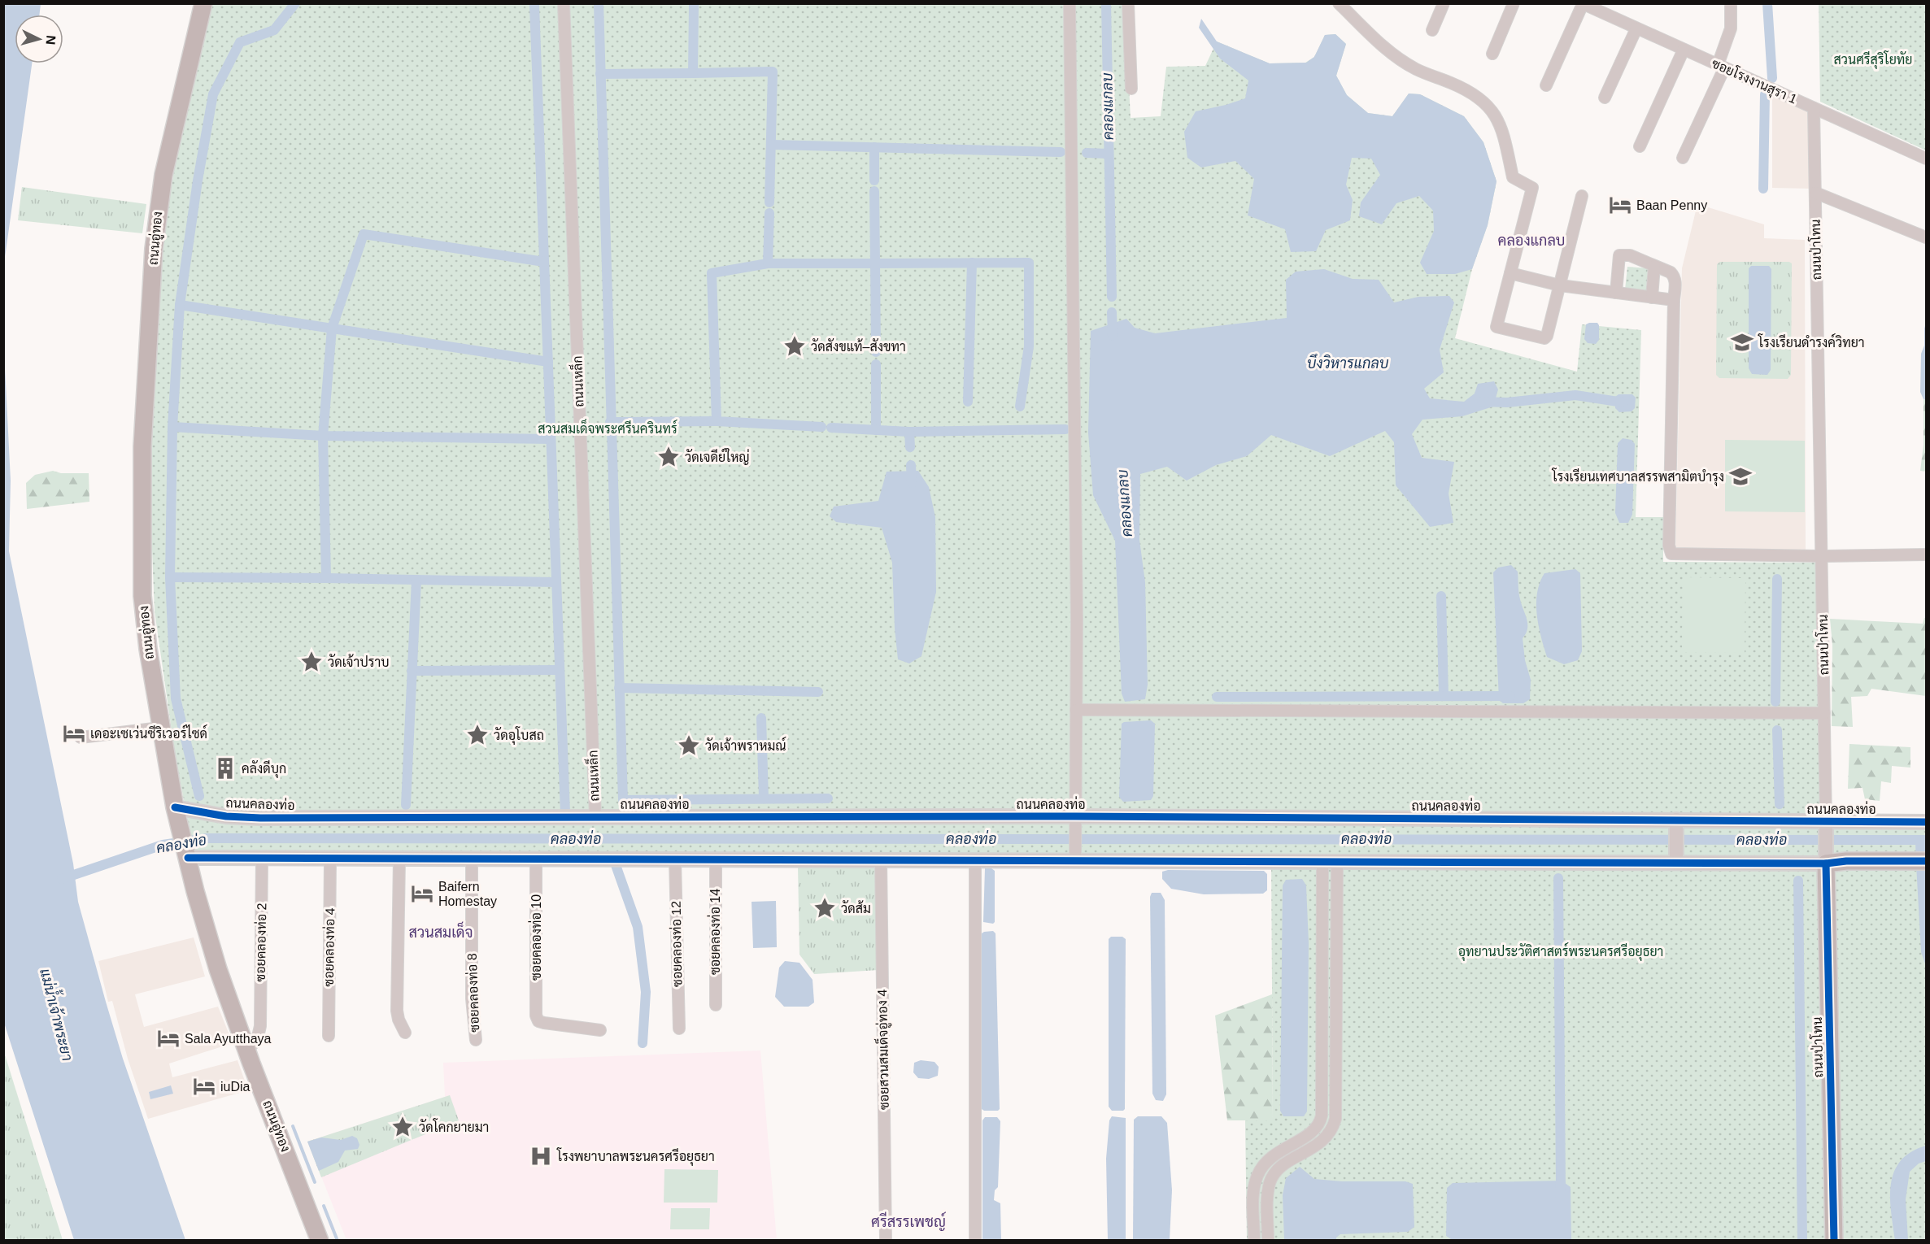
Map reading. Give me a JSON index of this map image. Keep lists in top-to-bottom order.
{
  "streets": {
    "main road": ["ถนนอู่ทอง", "ถนนป่าโทน"],
    "street": [
      "ซอยโรงงานสุรา 1",
      "ถนนเหล็ก",
      "ถนนคลองท่อ",
      "ซอยคลองท่อ 14",
      "ซอยคลองท่อ 10",
      "ซอยคลองท่อ 2",
      "ซอยคลองท่อ 12",
      "ซอยคลองท่อ 4",
      "ซอยคลองท่อ 8",
      "ซอยสวนสมเด็จอู่ทอง 4"
    ]
  },
  "crossings": [
    ["ซอยโรงงานสุรา 1", "ถนนป่าโทน"],
    ["ถนนอู่ทอง", "ถนนคลองท่อ"],
    ["ถนนอู่ทอง", "ซอยคลองท่อ 2"],
    ["ถนนป่าโทน", "ถนนคลองท่อ"],
    ["ถนนเหล็ก", "ถนนคลองท่อ"]
  ],
  "districts": ["คลองแกลบ", "สวนสมเด็จ", "ศรีสรรเพชญ์"],
  "water": [
    "คลองแกลบ",
    "บึงวิหารแกลบ",
    "คลองท่อ",
    "แม่น้ำเจ้าพระยา"
  ],
  "parks": ["สวนศรีสุริโยทัย", "สวนสมเด็จพระศรีนครินทร์", "อุทยานประวัติศาสตร์พระนครศรีอยุธยา"],
  "places": {
    "hotel": [
      "Baan Penny",
      "เดอะเซเว่นซีริเวอร์ไซด์",
      "Baifern Homestay",
      "Sala Ayutthaya",
      "iuDia"
    ],
    "school or university": ["โรงเรียนดำรงค์วิทยา", "โรงเรียนเทศบาลสรรพสามิตบำรุง"],
    "place": [
      "วัดสังขแท้–สังขทา",
      "วัดเจดีย์ใหญ่",
      "วัดเจ้าปราบ",
      "วัดอุโบสถ",
      "วัดเจ้าพราหมณ์",
      "วัดส้ม",
      "วัดโคกยายมา"
    ],
    "building": ["คลังดีบุก"],
    "hospital": ["โรงพยาบาลพระนครศรีอยุธยา"]
  },
  "north": "right"
}
